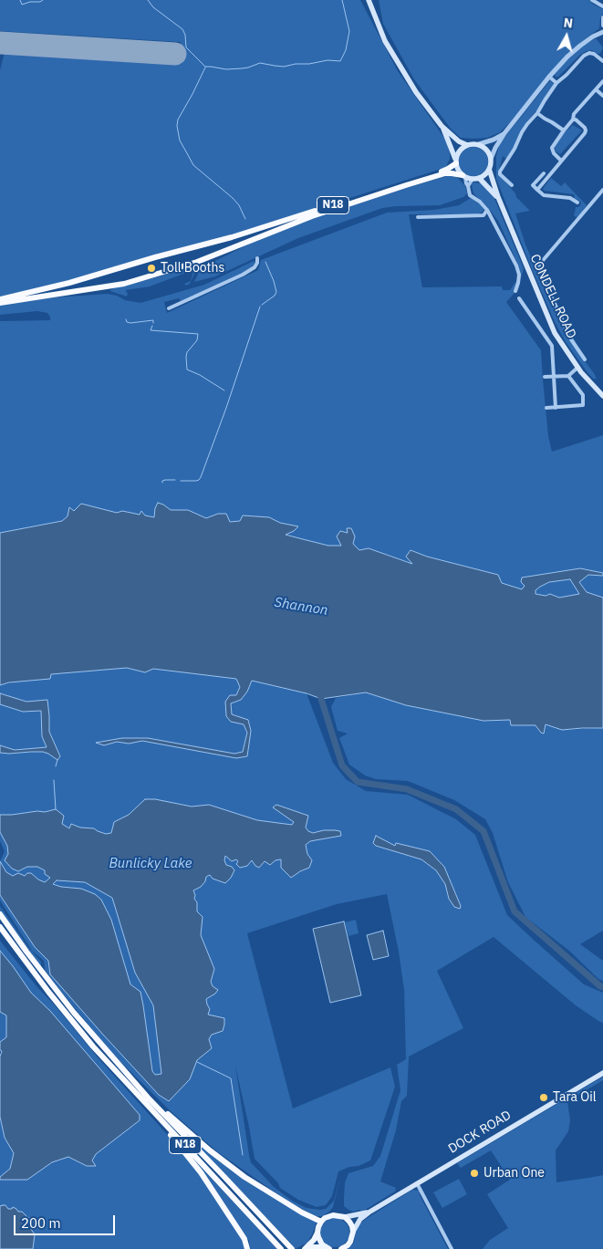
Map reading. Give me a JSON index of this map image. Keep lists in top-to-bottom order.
{
  "streets": {
    "highway": ["N18"],
    "main road": ["CONDELL ROAD", "DOCK ROAD"]
  },
  "crossings": [
    ["N18", "CONDELL ROAD"]
  ],
  "water": ["Shannon", "Bunlicky Lake"],
  "places": ["Toll Booths", "Tara Oil", "Urban One"],
  "scale_bar": "200 m",
  "north": "top"
}
